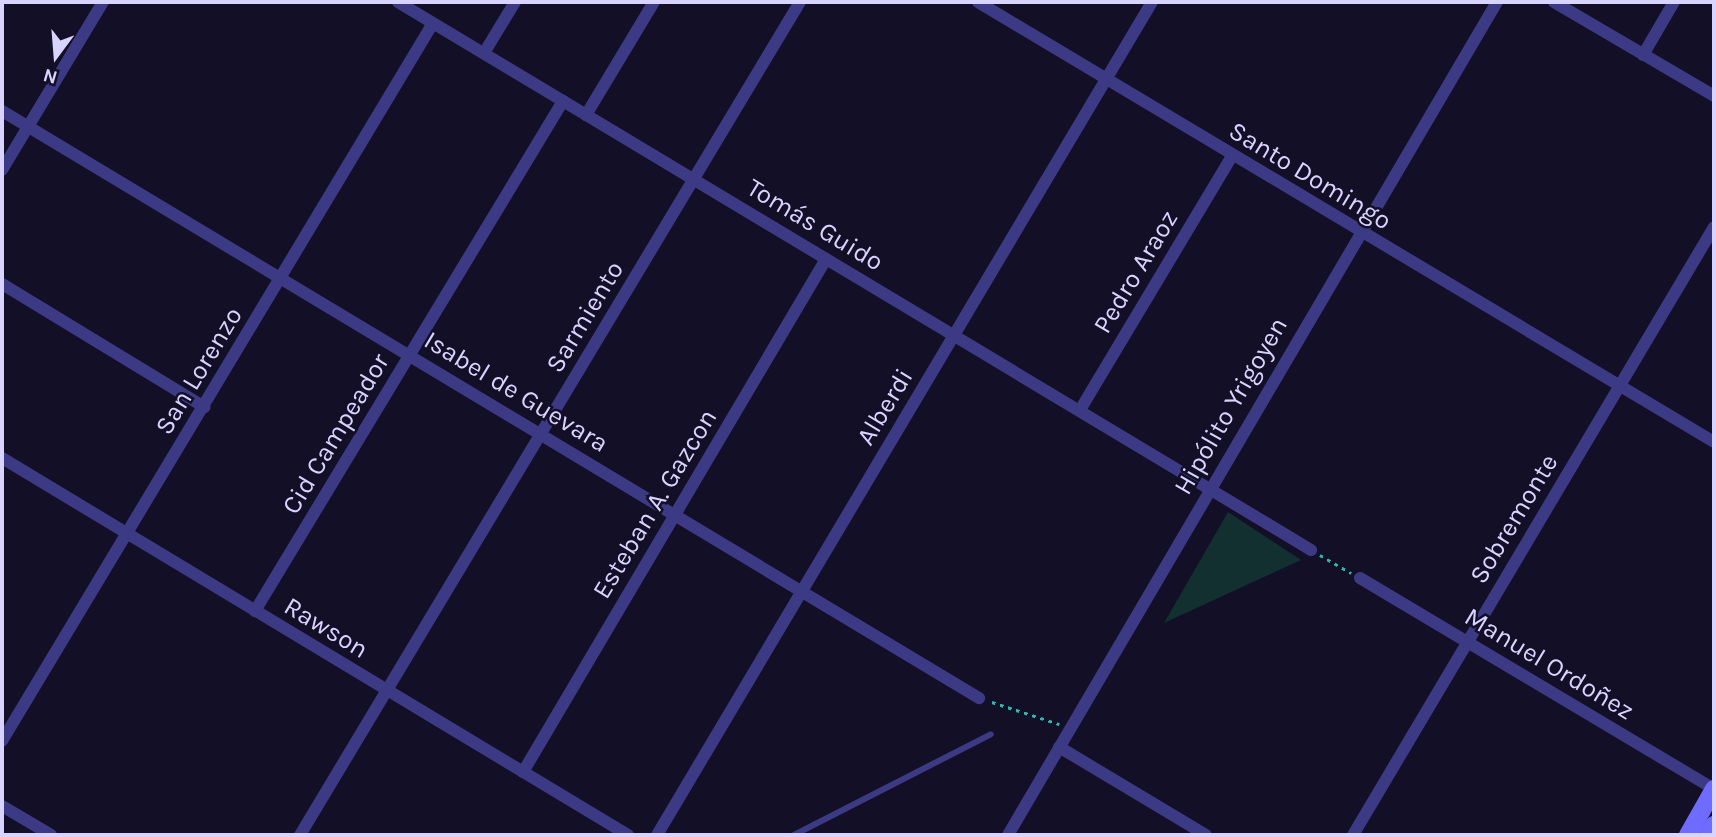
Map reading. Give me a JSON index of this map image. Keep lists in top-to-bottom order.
{
  "streets": {
    "street": [
      "Santo Domingo",
      "Tomás Guido",
      "Pedro Araoz",
      "Sarmiento",
      "San Lorenzo",
      "Isabel de Guevara",
      "Hipólito Yrigoyen",
      "Alberdi",
      "Cid Campeador",
      "Esteban A. Gazcon",
      "Sobremonte",
      "Rawson",
      "Manuel Ordoñez"
    ]
  },
  "crossings": [
    ["Santo Domingo", "Pedro Araoz"],
    ["Santo Domingo", "Hipólito Yrigoyen"],
    ["Santo Domingo", "Alberdi"],
    ["Santo Domingo", "Sobremonte"],
    ["Tomás Guido", "Pedro Araoz"],
    ["Tomás Guido", "Sarmiento"],
    ["Tomás Guido", "San Lorenzo"],
    ["Tomás Guido", "Hipólito Yrigoyen"],
    ["Tomás Guido", "Alberdi"],
    ["Tomás Guido", "Cid Campeador"],
    ["Tomás Guido", "Esteban A. Gazcon"],
    ["Sarmiento", "Isabel de Guevara"],
    ["Sarmiento", "Rawson"],
    ["San Lorenzo", "Isabel de Guevara"],
    ["San Lorenzo", "Rawson"],
    ["Isabel de Guevara", "Alberdi"],
    ["Isabel de Guevara", "Cid Campeador"],
    ["Isabel de Guevara", "Esteban A. Gazcon"],
    ["Cid Campeador", "Rawson"],
    ["Esteban A. Gazcon", "Rawson"],
    ["Sobremonte", "Manuel Ordoñez"]
  ],
  "north": "bottom"
}
